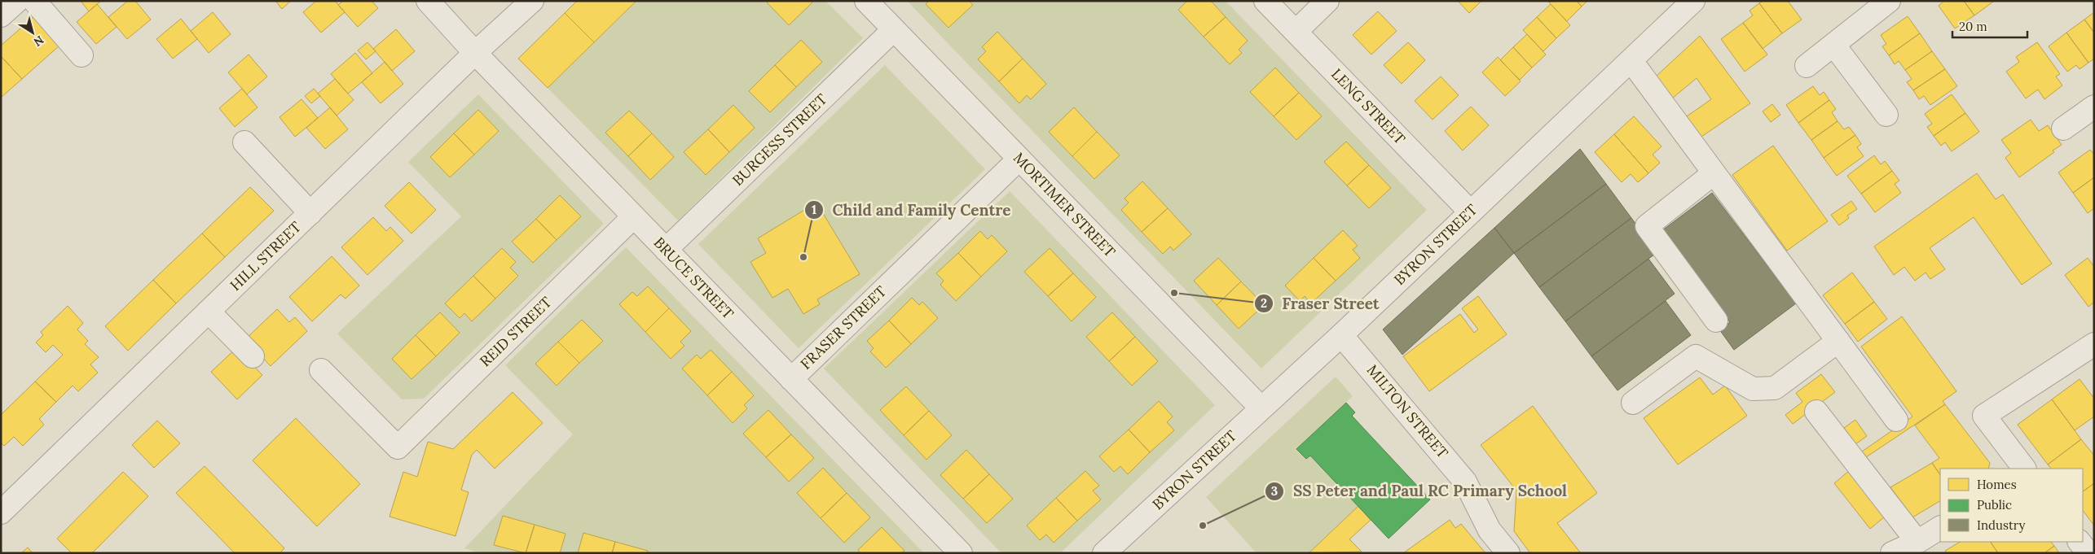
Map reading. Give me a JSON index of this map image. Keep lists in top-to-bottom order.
{
  "streets": {
    "street": [
      "LENG STREET",
      "BURGESS STREET",
      "MORTIMER STREET",
      "BYRON STREET",
      "HILL STREET",
      "BRUCE STREET",
      "FRASER STREET",
      "REID STREET",
      "MILTON STREET"
    ]
  },
  "crossings": [
    ["LENG STREET", "BYRON STREET"],
    ["BURGESS STREET", "MORTIMER STREET"],
    ["BURGESS STREET", "BRUCE STREET"],
    ["MORTIMER STREET", "BYRON STREET"],
    ["MORTIMER STREET", "FRASER STREET"],
    ["BYRON STREET", "MILTON STREET"],
    ["HILL STREET", "BRUCE STREET"],
    ["BRUCE STREET", "FRASER STREET"],
    ["BRUCE STREET", "REID STREET"]
  ],
  "places": ["Child and Family Centre", "Fraser Street", "SS Peter and Paul RC Primary School"],
  "legend": ["Homes", "Public", "Industry"],
  "scale_bar": "20 m",
  "north": "bottom right"
}
